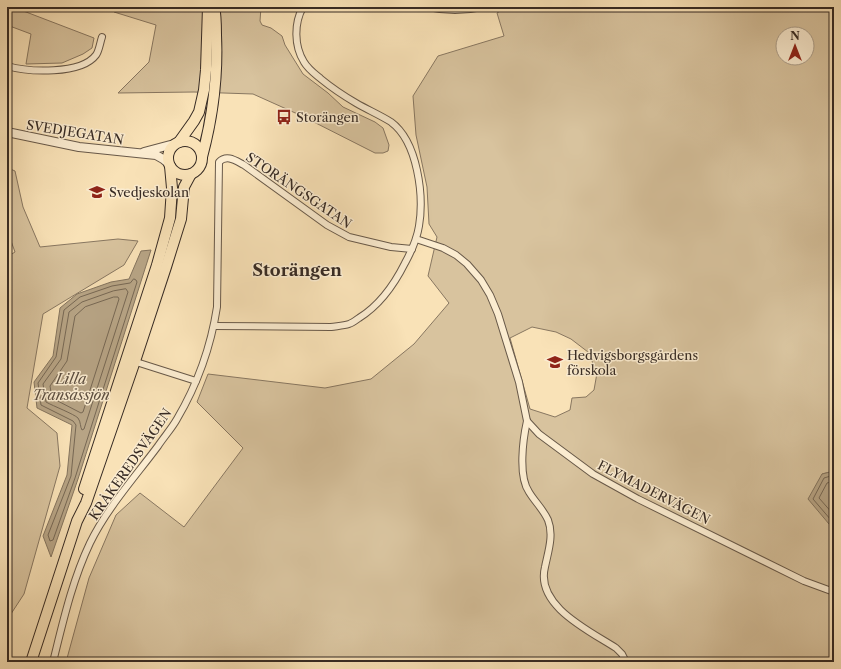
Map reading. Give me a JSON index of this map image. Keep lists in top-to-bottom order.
{
  "streets": {
    "street": [
      "SVEDJEGATAN",
      "STORÄNGSGATAN",
      "KRÅKEREDSVÄGEN",
      "FLYMADERVÄGEN"
    ]
  },
  "crossings": [
    ["STORÄNGSGATAN", "KRÅKEREDSVÄGEN"]
  ],
  "districts": ["Storängen"],
  "water": ["Lilla Transåssjön"],
  "places": {
    "bus stop": ["Storängen"],
    "school or university": ["Svedjeskolan", "Hedvigsborgsgårdens förskola"]
  },
  "north": "top"
}
